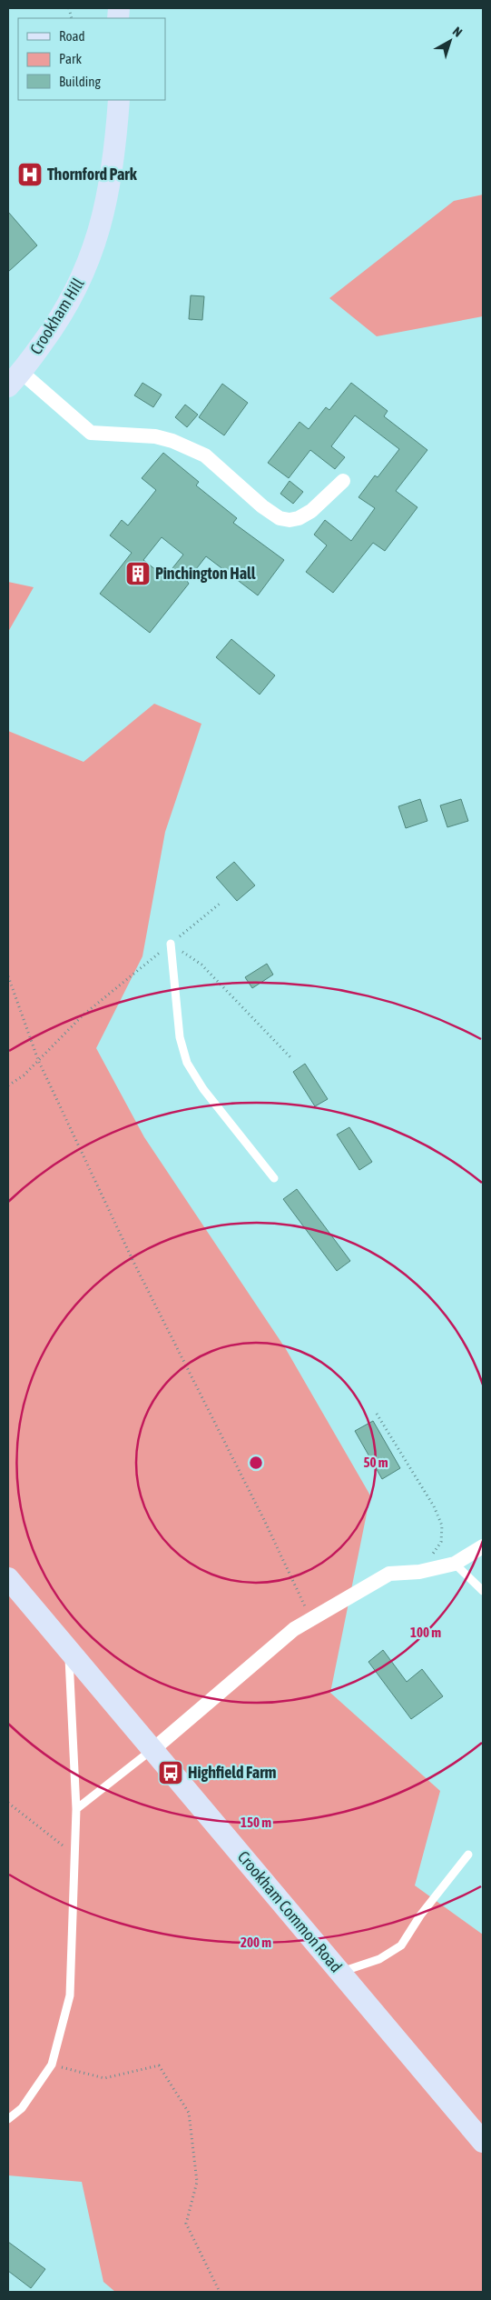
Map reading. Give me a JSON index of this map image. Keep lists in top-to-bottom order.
{
  "streets": {
    "street": ["Crookham Hill", "Crookham Common Road"]
  },
  "places": {
    "hospital": ["Thornford Park"],
    "building": ["Pinchington Hall"],
    "bus stop": ["Highfield Farm"]
  },
  "legend": ["Road", "Park", "Building"],
  "north": "top right",
  "rings": [
    "50 m",
    "100 m",
    "150 m",
    "200 m"
  ]
}
